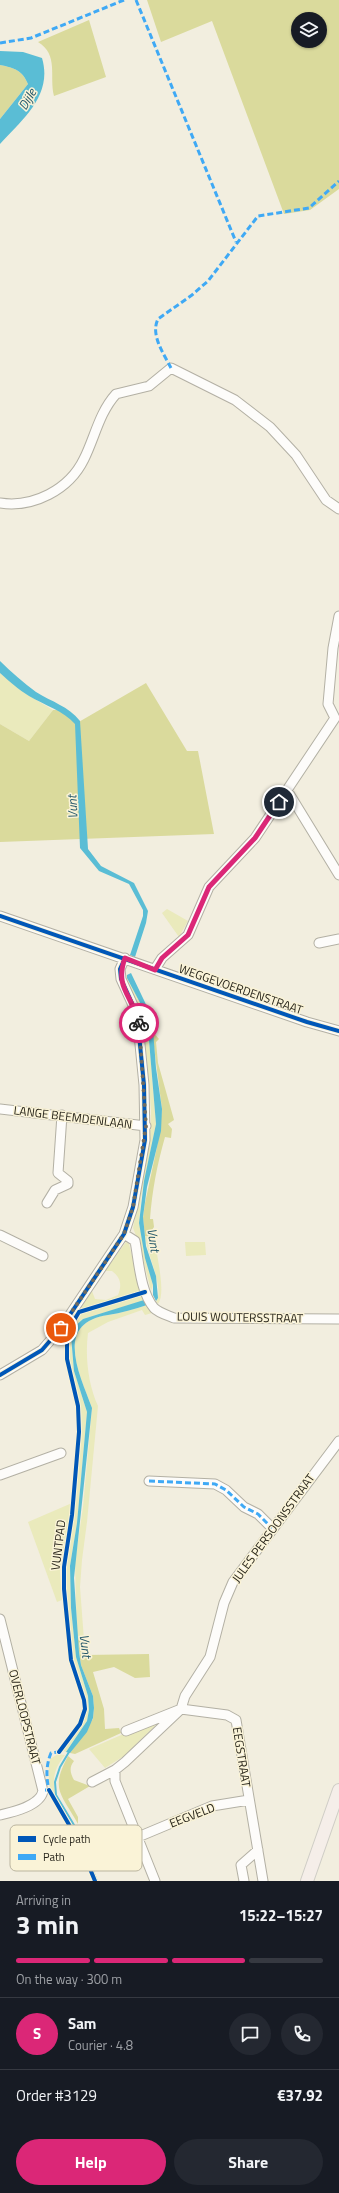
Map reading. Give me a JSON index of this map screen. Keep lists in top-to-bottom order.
{
  "streets": {
    "street": [
      "WEGGEVOERDENSTRAAT",
      "LANGE BEEMDENLAAN",
      "LOUIS WOUTERSSTRAAT",
      "JULES PERSOONSSTRAAT",
      "OVERLOOPSTRAAT",
      "EEGSTRAAT",
      "EEGVELD"
    ],
    "cycle path": ["VUNTPAD"]
  },
  "crossings": [
    ["JULES PERSOONSSTRAAT", "EEGSTRAAT"],
    ["EEGSTRAAT", "EEGVELD"]
  ],
  "water": ["Dijle", "Vunt"],
  "legend": ["Cycle path", "Path"],
  "page": {
    "heading": ["3 min", "Arriving in", "15:22–15:27"],
    "panel": [
      "Sam",
      "Courier · 4.8",
      "Order #3129",
      "€37.92"
    ],
    "bar": "On the way · 300 m",
    "round": "S",
    "buttons": ["Help", "Share"]
  }
}
